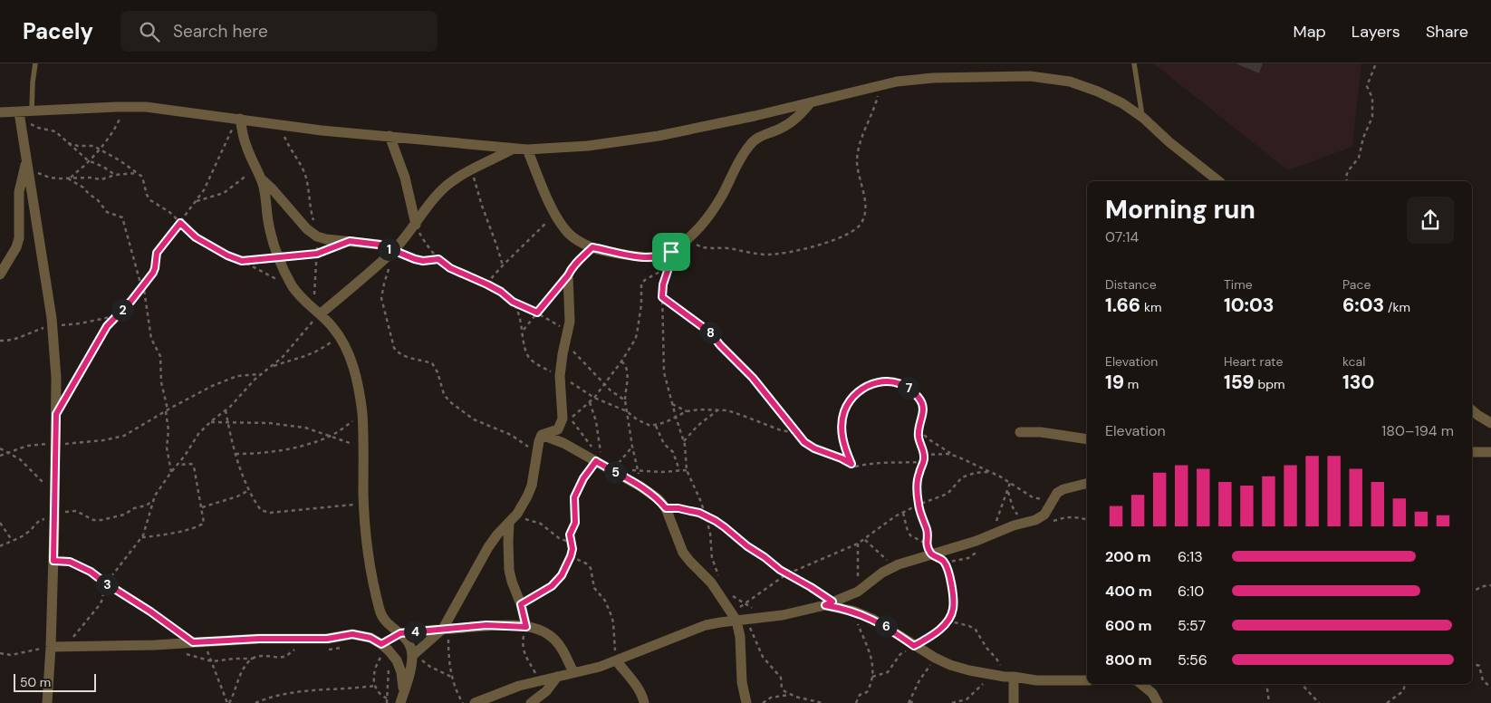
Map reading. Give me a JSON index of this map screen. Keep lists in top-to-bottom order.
{
  "scale_bar": "50 m",
  "page": {
    "header": "Pacely",
    "search": "Search here",
    "nav": ["Map", "Layers", "Share"],
    "heading": ["Morning run", "07:14"],
    "pins": [
      "1",
      "2",
      "8",
      "7",
      "5",
      "3",
      "6",
      "4"
    ],
    "stats": [
      ["Distance", "1.66 km"],
      ["Time", "10:03"],
      ["Pace", "6:03 /km"],
      ["Elevation", "19 m"],
      ["Heart rate", "159 bpm"],
      ["kcal", "130"]
    ],
    "chart": ["Elevation", "180–194 m"],
    "list": [
      {
        "name": "200 m",
        "note": "6:13"
      },
      {
        "name": "400 m",
        "note": "6:10"
      },
      {
        "name": "600 m",
        "note": "5:57"
      },
      {
        "name": "800 m",
        "note": "5:56"
      }
    ],
    "scale": "50 m"
  }
}
